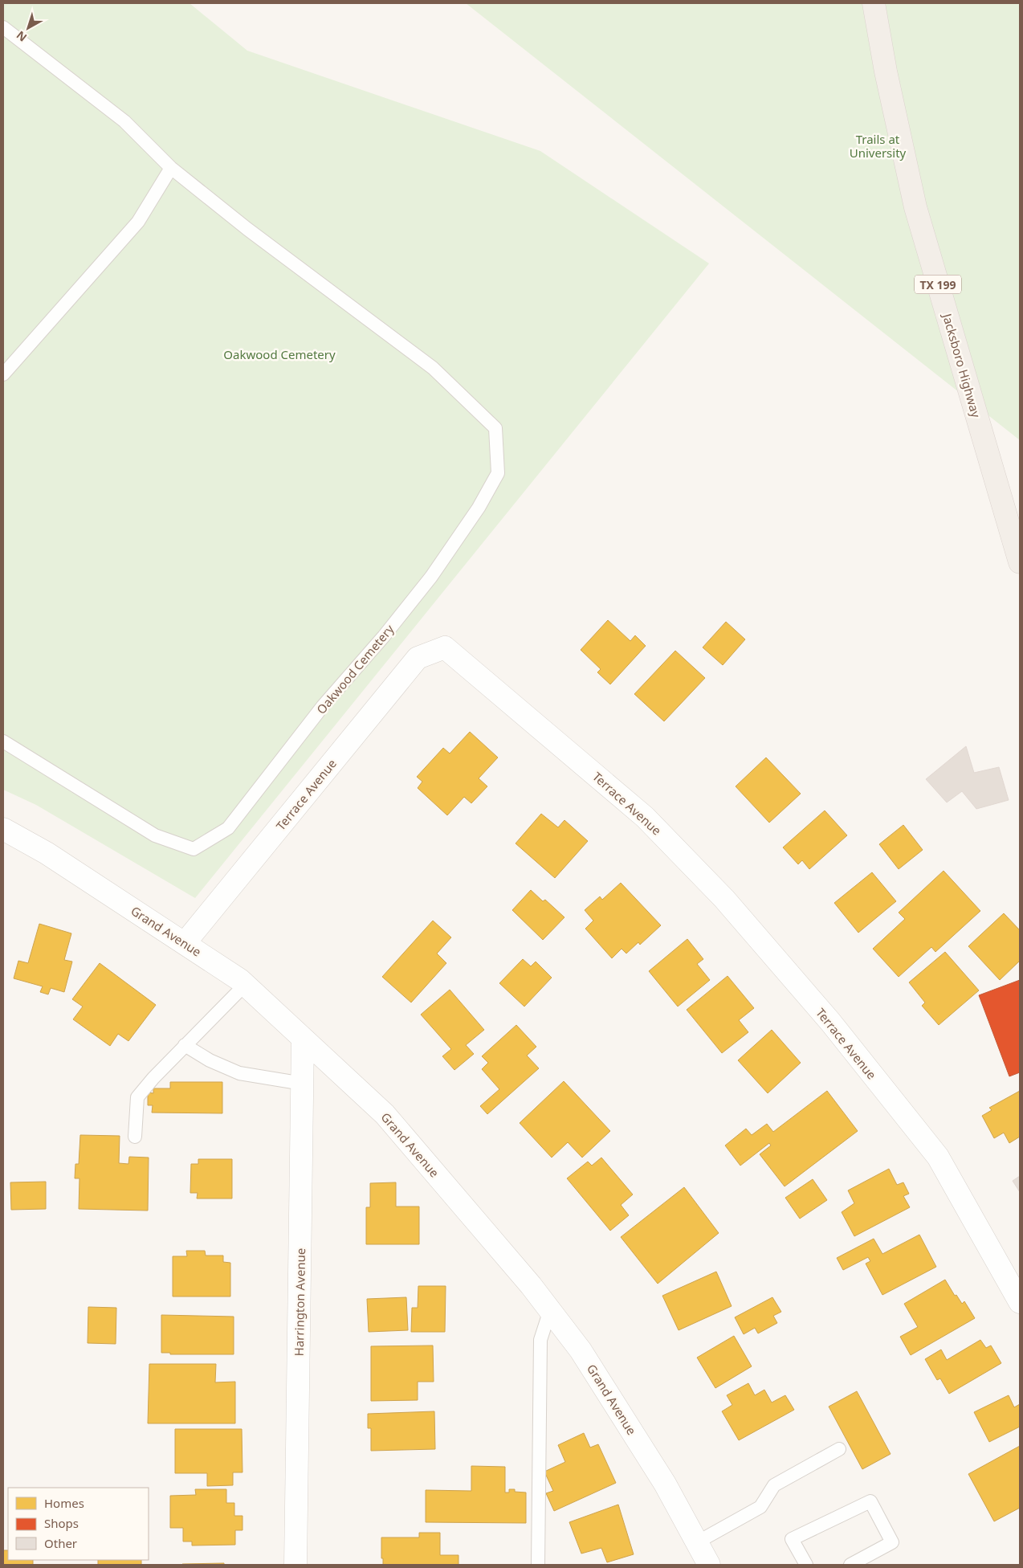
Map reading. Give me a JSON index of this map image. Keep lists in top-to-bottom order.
{
  "streets": {
    "main road": ["TX 199", "Jacksboro Highway"],
    "street": ["Terrace Avenue", "Grand Avenue", "Harrington Avenue"],
    "lane": ["Oakwood Cemetery"]
  },
  "crossings": [
    ["Terrace Avenue", "Grand Avenue"],
    ["Grand Avenue", "Harrington Avenue"]
  ],
  "parks": ["Trails at University", "Oakwood Cemetery"],
  "legend": ["Homes", "Shops", "Other"],
  "north": "bottom left"
}
